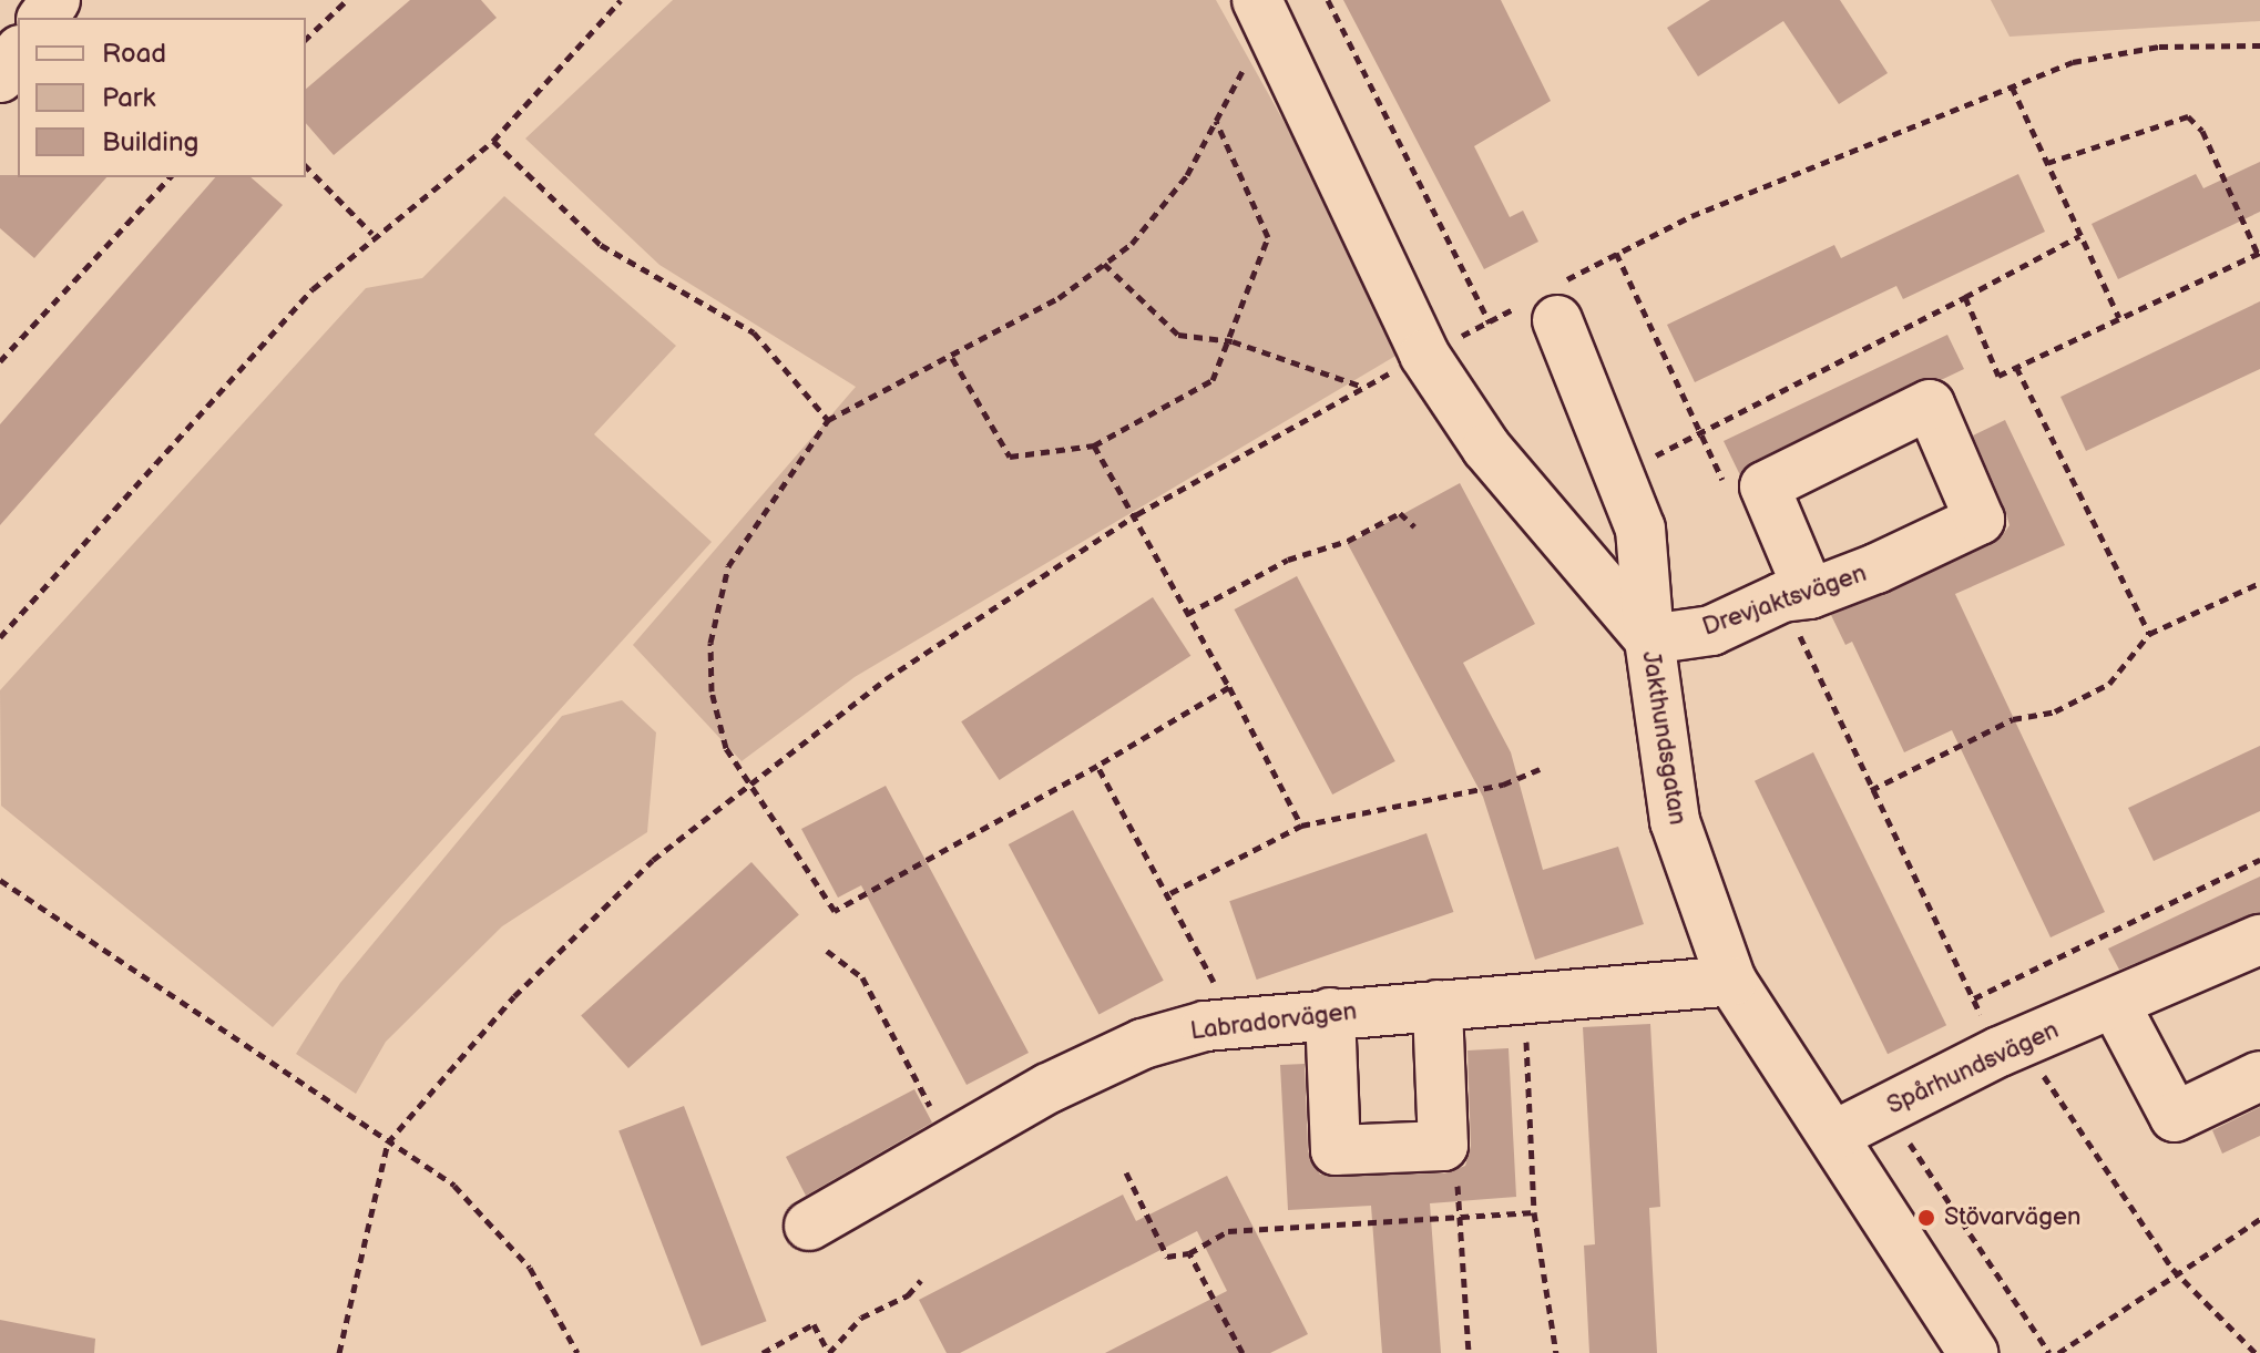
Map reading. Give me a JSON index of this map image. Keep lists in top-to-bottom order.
{
  "streets": {
    "street": [
      "Drevjaktsvägen",
      "Jakthundsgatan",
      "Labradorvägen",
      "Spårhundsvägen"
    ]
  },
  "crossings": [
    ["Drevjaktsvägen", "Jakthundsgatan"],
    ["Jakthundsgatan", "Labradorvägen"],
    ["Jakthundsgatan", "Spårhundsvägen"]
  ],
  "places": ["Stövarvägen"],
  "legend": ["Road", "Park", "Building"]
}
